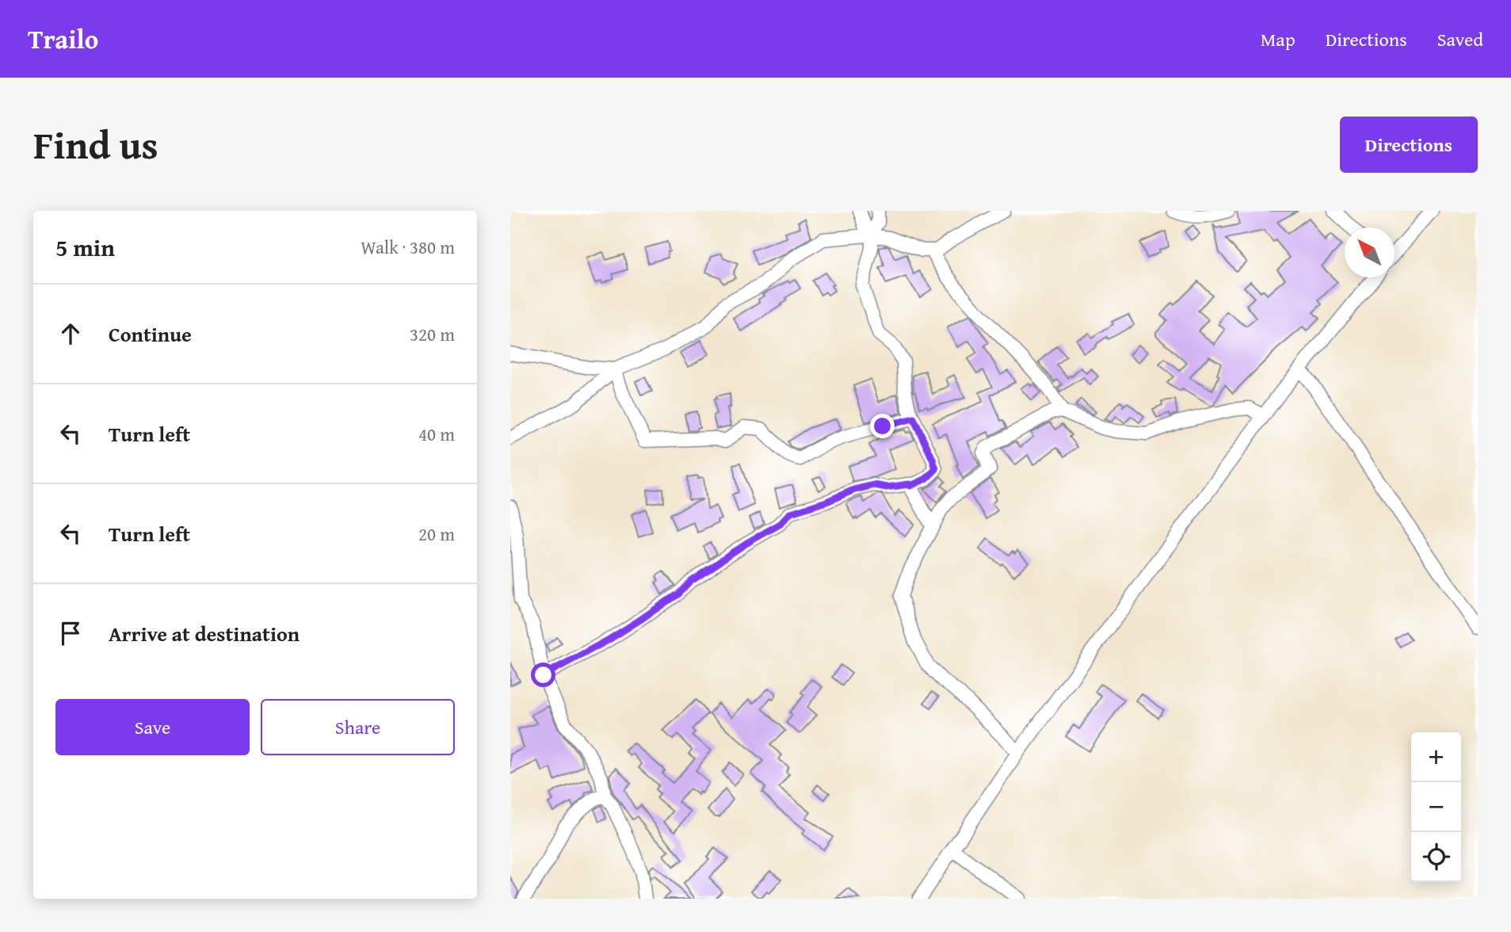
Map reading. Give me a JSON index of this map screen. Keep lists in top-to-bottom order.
{
  "north": "top left",
  "page": {
    "header": "Trailo",
    "nav": ["Map", "Directions", "Saved"],
    "title": "Find us",
    "buttons": [
      "Directions",
      ["Save", "Share"]
    ],
    "heading": ["5 min", "Walk · 380 m"],
    "list": [
      ["Continue", "320 m"],
      ["Turn left", "40 m"],
      ["Turn left", "20 m"],
      "Arrive at destination"
    ],
    "map_buttons": ["+", "−"]
  }
}
